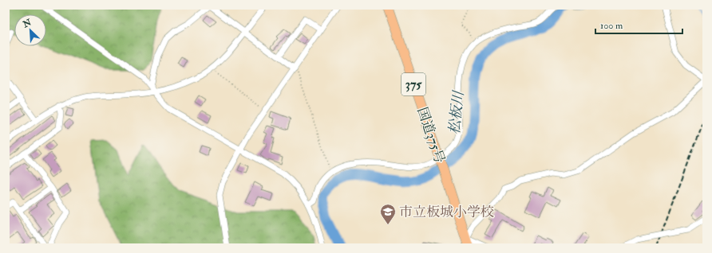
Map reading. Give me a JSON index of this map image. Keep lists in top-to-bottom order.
{
  "streets": {
    "highway": ["375", "国道375号"]
  },
  "water": ["松板川"],
  "places": {
    "school or university": ["市立板城小学校"]
  },
  "scale_bar": "100 m",
  "north": "top left"
}
